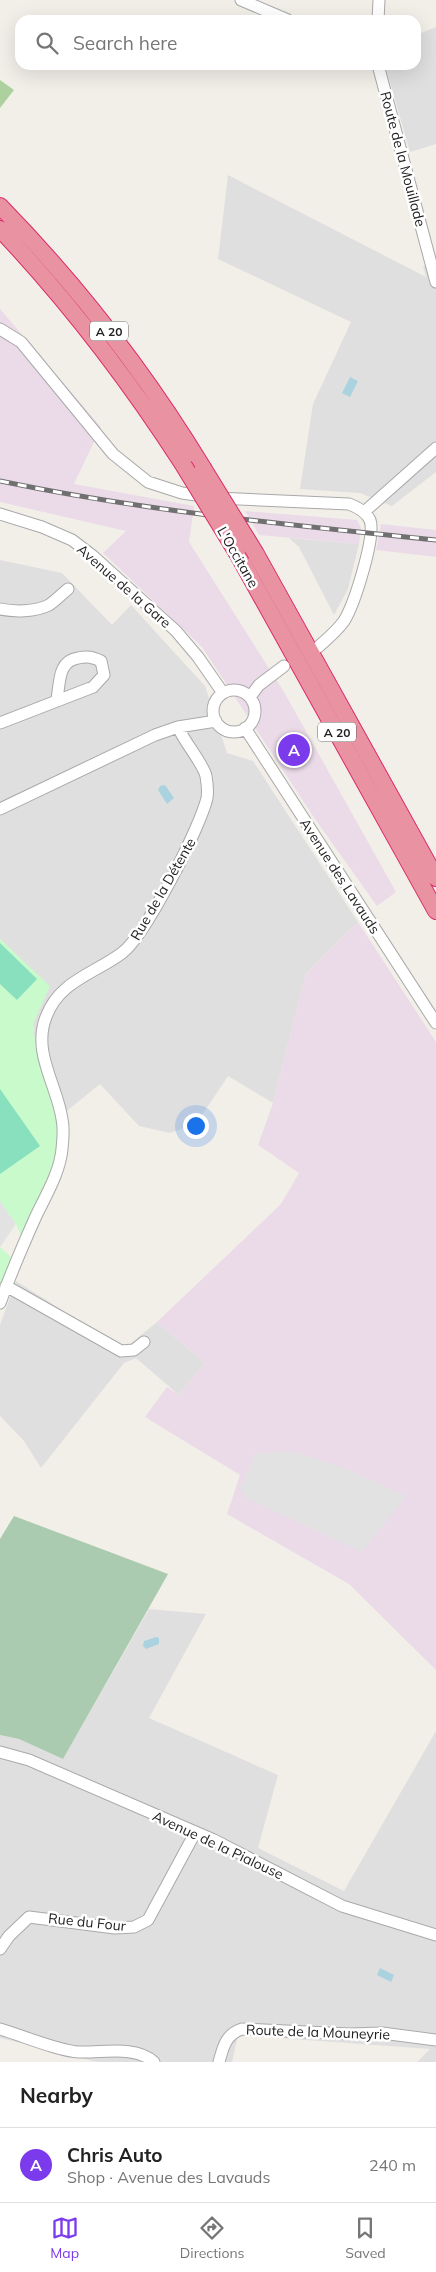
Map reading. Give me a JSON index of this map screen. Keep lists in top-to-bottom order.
{
  "streets": {
    "highway": ["A 20", "L'Occitane"],
    "street": [
      "Route de la Mouillade",
      "Avenue de la Gare",
      "Avenue des Lavauds",
      "Rue de la Détente",
      "Avenue de la Pialouse",
      "Rue du Four",
      "Route de la Mouneyrie"
    ]
  },
  "crossings": [
    ["Avenue de la Gare", "Avenue des Lavauds"],
    ["Avenue de la Pialouse", "Rue du Four"]
  ],
  "page": {
    "search": "Search here",
    "pins": "A",
    "heading": "Nearby",
    "list": [
      {
        "mark": "A",
        "name": "Chris Auto",
        "note": "Shop · Avenue des Lavauds",
        "value": "240 m"
      }
    ],
    "nav": ["Map", "Directions", "Saved"]
  }
}
